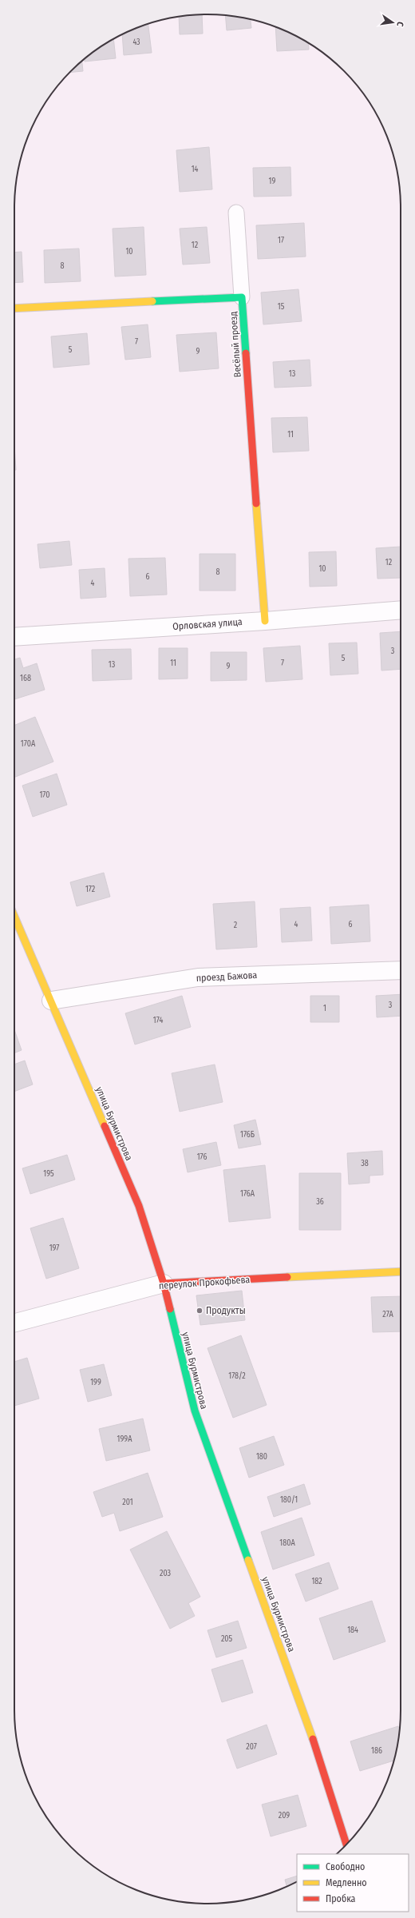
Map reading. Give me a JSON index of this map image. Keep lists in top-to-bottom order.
{
  "streets": {
    "street": [
      "Весёлый проезд",
      "Орловская улица",
      "проезд Бажова",
      "улица Бурмистрова",
      "переулок Прокофьева"
    ]
  },
  "crossings": [
    ["Весёлый проезд", "Орловская улица"],
    ["проезд Бажова", "улица Бурмистрова"],
    ["улица Бурмистрова", "переулок Прокофьева"]
  ],
  "places": ["Продукты"],
  "house_numbers": [
    "43",
    "14",
    "19",
    "17",
    "12",
    "10",
    "8",
    "15",
    "7",
    "5",
    "9",
    "13",
    "11",
    "12",
    "10",
    "8",
    "6",
    "4",
    "3",
    "5",
    "11",
    "7",
    "13",
    "9",
    "168",
    "170А",
    "170",
    "172",
    "4",
    "6",
    "2",
    "3",
    "1",
    "174",
    "176Б",
    "176",
    "38",
    "195",
    "176А",
    "36",
    "197",
    "27А",
    "178/2",
    "199",
    "199А",
    "180",
    "180/1",
    "201",
    "180А",
    "203",
    "182",
    "184",
    "205",
    "207",
    "186",
    "209"
  ],
  "legend": ["Свободно", "Медленно", "Пробка"],
  "north": "right"
}
